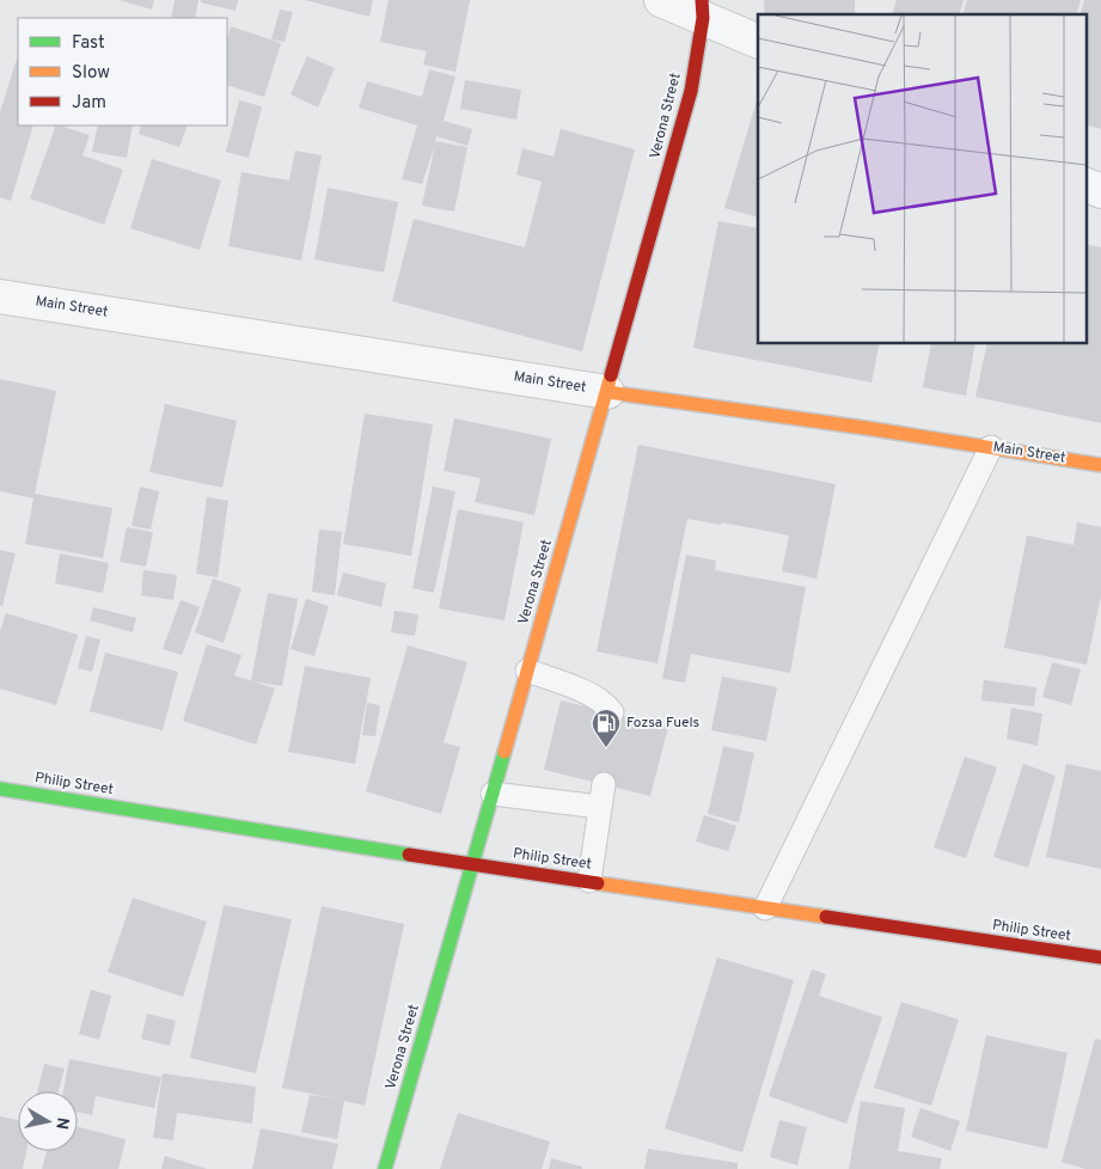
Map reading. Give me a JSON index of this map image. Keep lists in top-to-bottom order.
{
  "streets": {
    "main road": ["Verona Street", "Main Street", "Philip Street"]
  },
  "crossings": [
    ["Verona Street", "Main Street"],
    ["Verona Street", "Philip Street"]
  ],
  "places": {
    "fuel station": ["Fozsa Fuels"]
  },
  "legend": ["Fast", "Slow", "Jam"],
  "north": "right"
}
